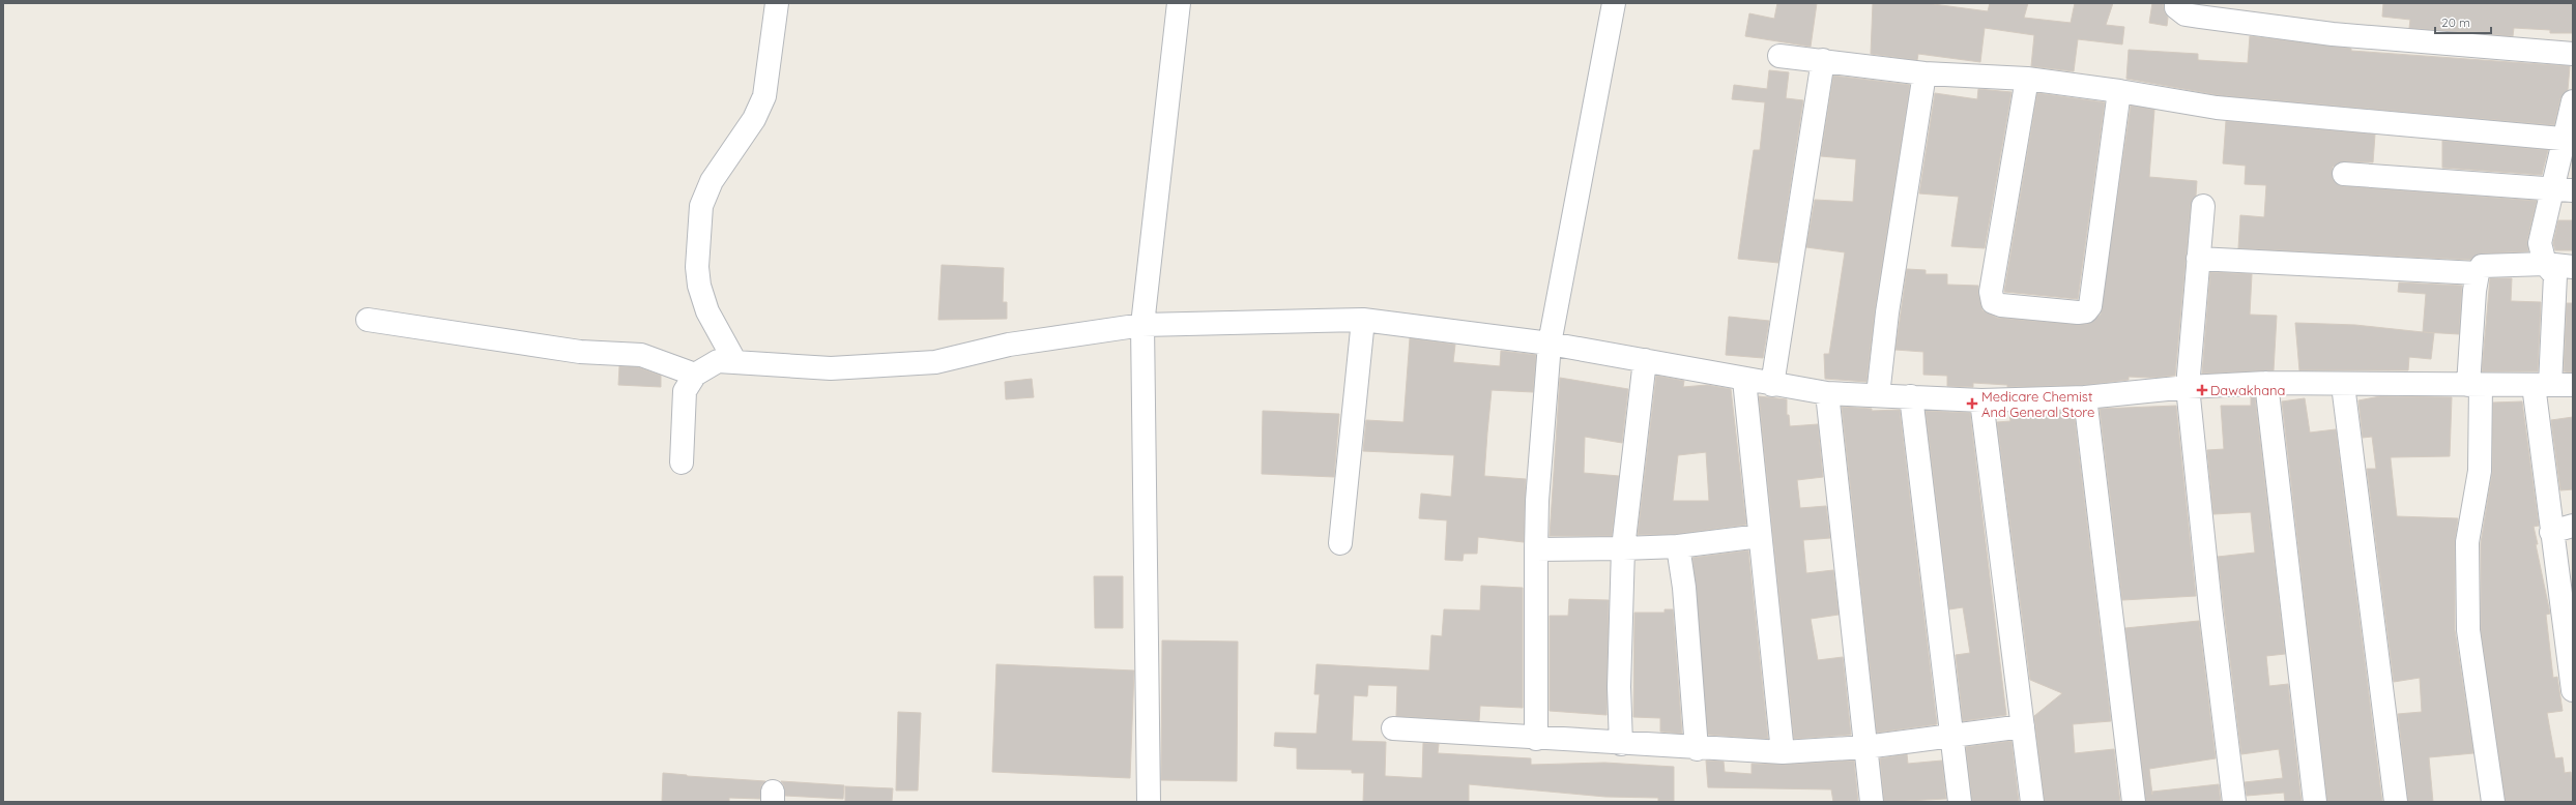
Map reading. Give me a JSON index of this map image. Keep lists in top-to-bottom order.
{
  "places": {
    "health": ["Dawakhana", "Medicare Chemist And General Store"]
  },
  "scale_bar": "20 m"
}
